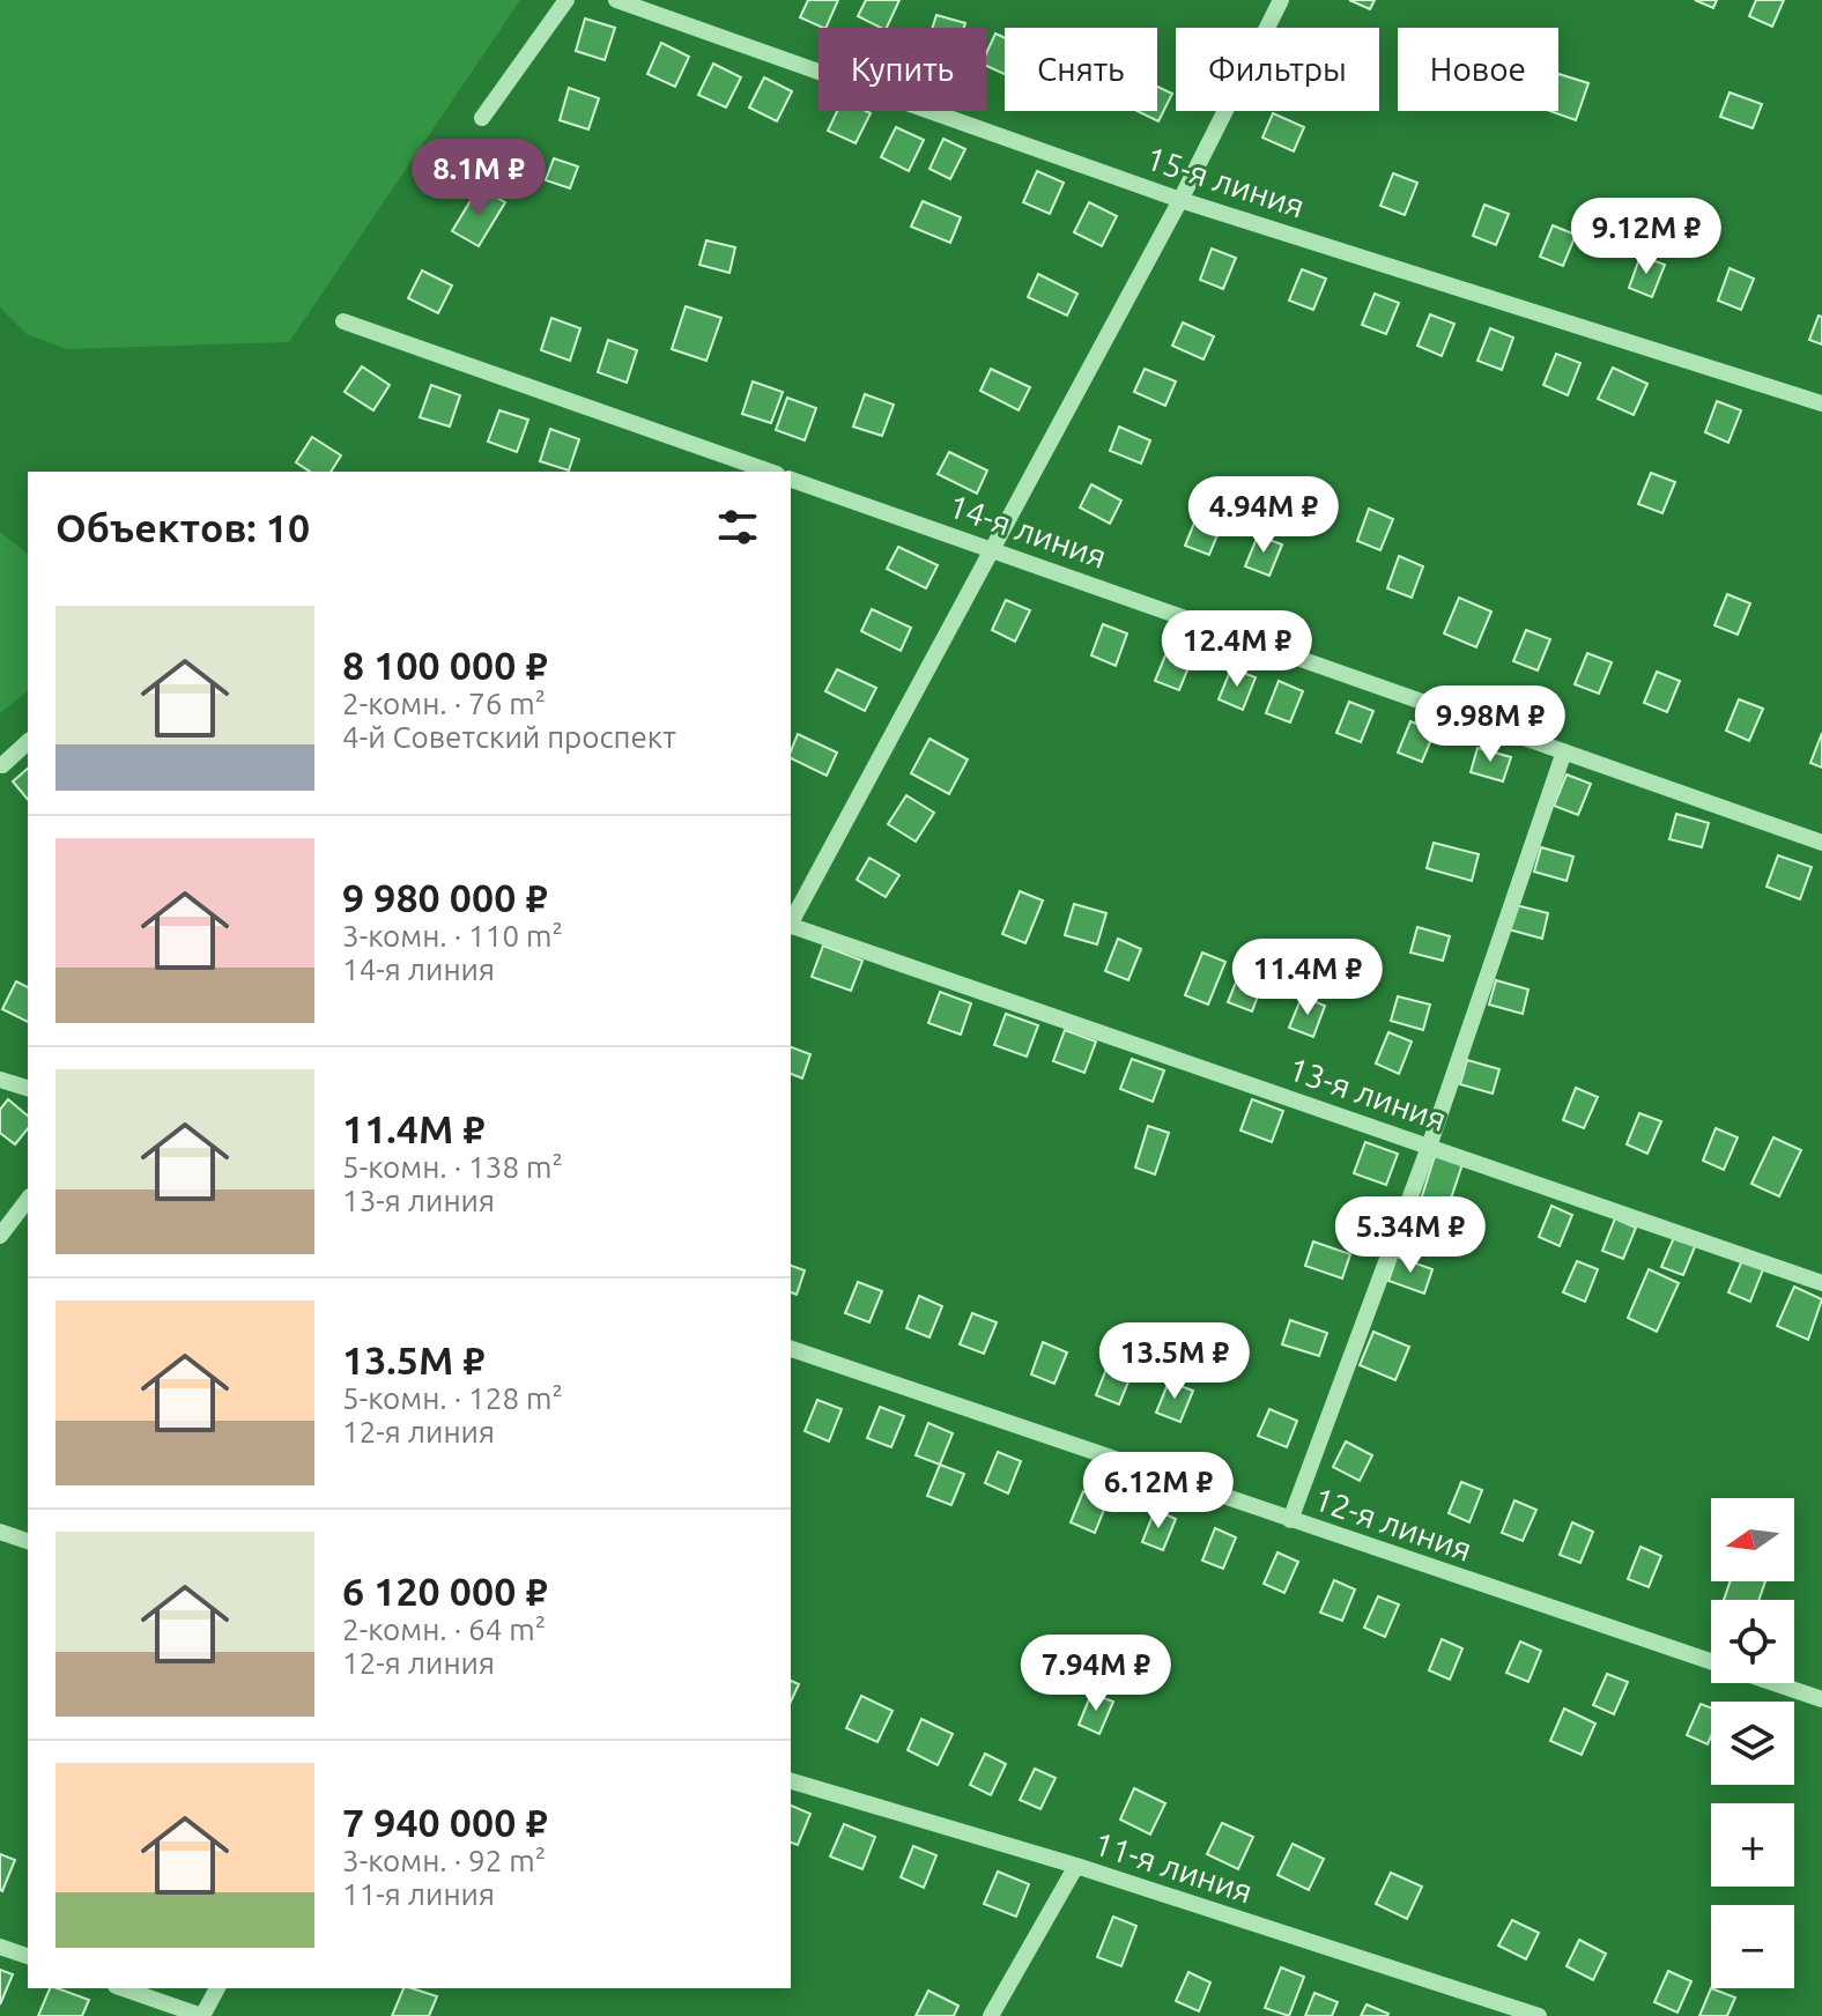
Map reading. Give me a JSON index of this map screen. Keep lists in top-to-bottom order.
{
  "streets": {
    "street": [
      "15-я линия",
      "14-я линия",
      "13-я линия",
      "12-я линия",
      "11-я линия"
    ]
  },
  "north": "left",
  "page": {
    "chip": [
      "Купить",
      "Снять",
      "Фильтры",
      "Новое"
    ],
    "price": [
      "8.1M ₽",
      "9.12M ₽",
      "4.94M ₽",
      "12.4M ₽",
      "9.98M ₽",
      "11.4M ₽",
      "5.34M ₽",
      "13.5M ₽",
      "6.12M ₽",
      "7.94M ₽"
    ],
    "heading": "Объектов: 10",
    "list": [
      {
        "name": "8 100 000 ₽",
        "note": "2-комн. · 76 m² · 4-й Советский проспект"
      },
      {
        "name": "9 980 000 ₽",
        "note": "3-комн. · 110 m² · 14-я линия"
      },
      {
        "name": "11.4M ₽",
        "note": "5-комн. · 138 m² · 13-я линия"
      },
      {
        "name": "13.5M ₽",
        "note": "5-комн. · 128 m² · 12-я линия"
      },
      {
        "name": "6 120 000 ₽",
        "note": "2-комн. · 64 m² · 12-я линия"
      },
      {
        "name": "7 940 000 ₽",
        "note": "3-комн. · 92 m² · 11-я линия"
      }
    ],
    "map_buttons": ["+", "−"]
  }
}
